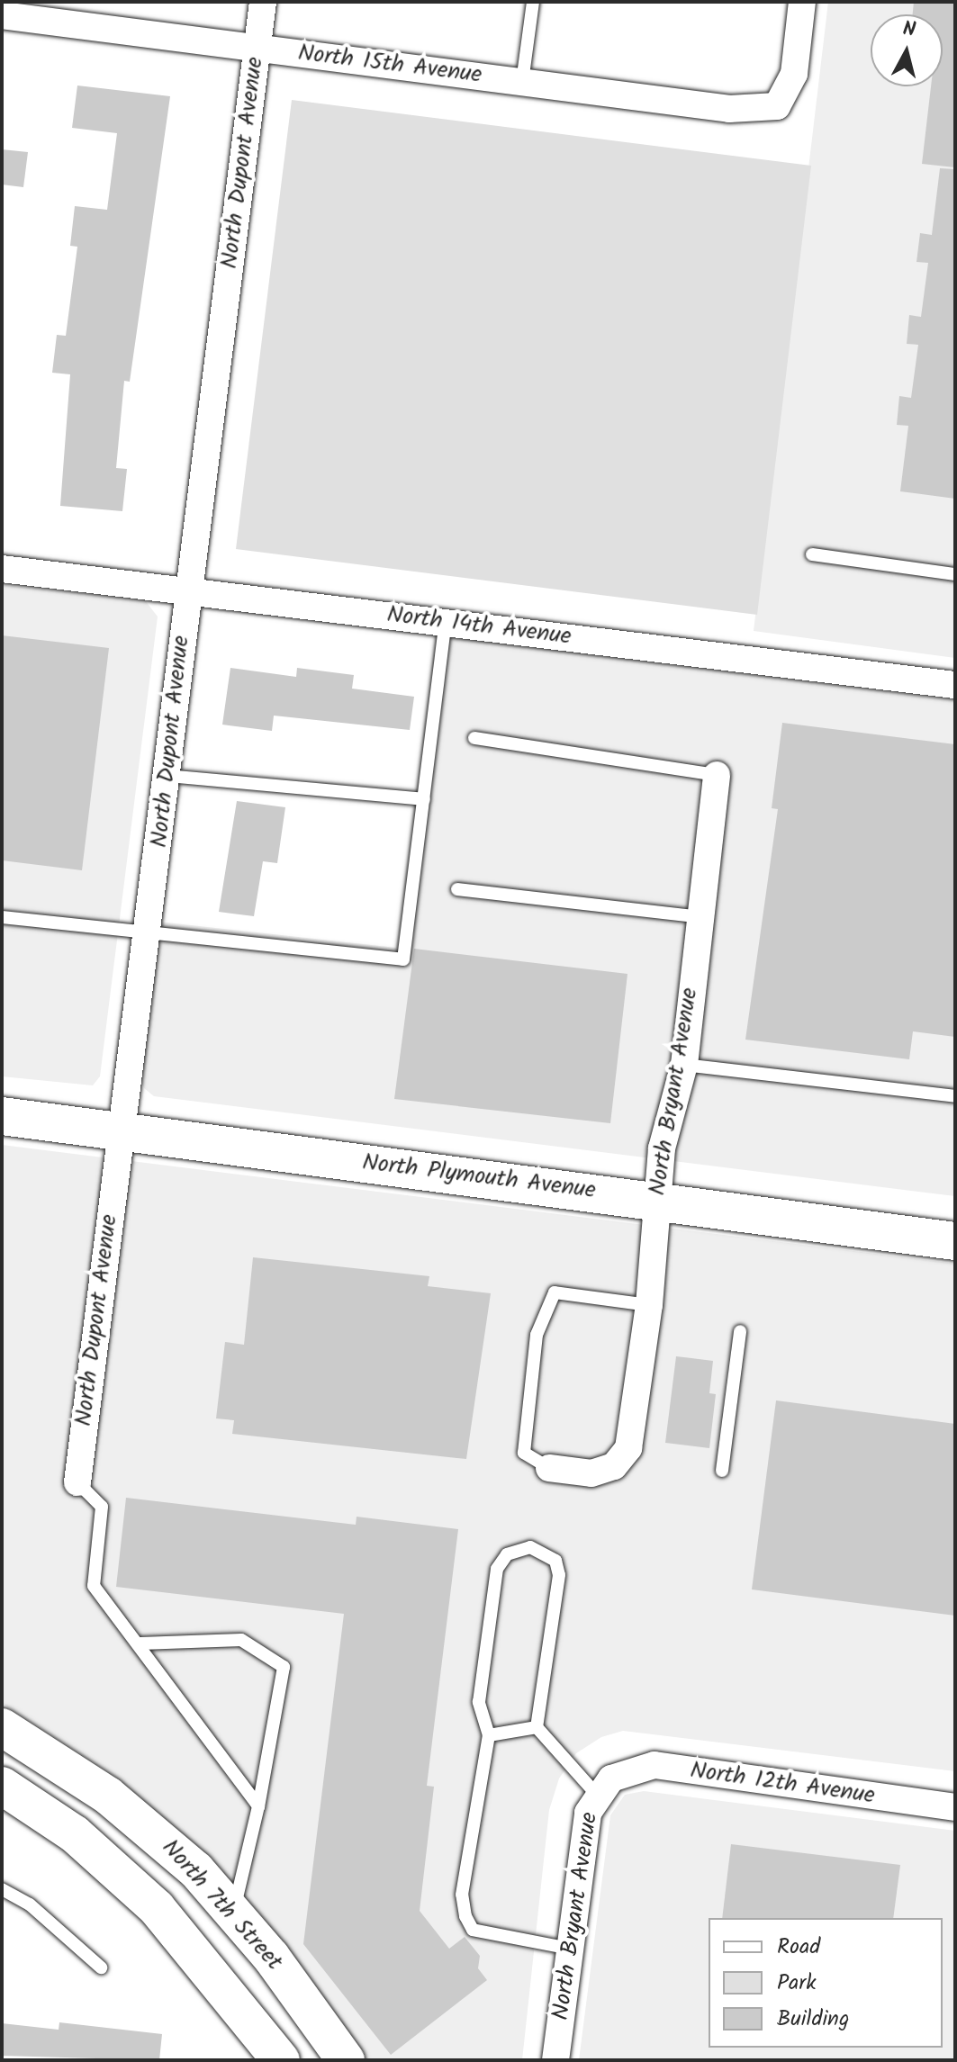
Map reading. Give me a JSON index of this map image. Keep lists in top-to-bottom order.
{
  "streets": {
    "main road": ["North Plymouth Avenue", "North 7th Street"],
    "street": [
      "North 15th Avenue",
      "North Dupont Avenue",
      "North 14th Avenue",
      "North Bryant Avenue",
      "North 12th Avenue"
    ]
  },
  "crossings": [
    ["North 15th Avenue", "North Dupont Avenue"],
    ["North Dupont Avenue", "North 14th Avenue"],
    ["North Dupont Avenue", "North Plymouth Avenue"],
    ["North Bryant Avenue", "North Plymouth Avenue"],
    ["North Bryant Avenue", "North 12th Avenue"]
  ],
  "legend": ["Road", "Park", "Building"],
  "north": "top"
}
